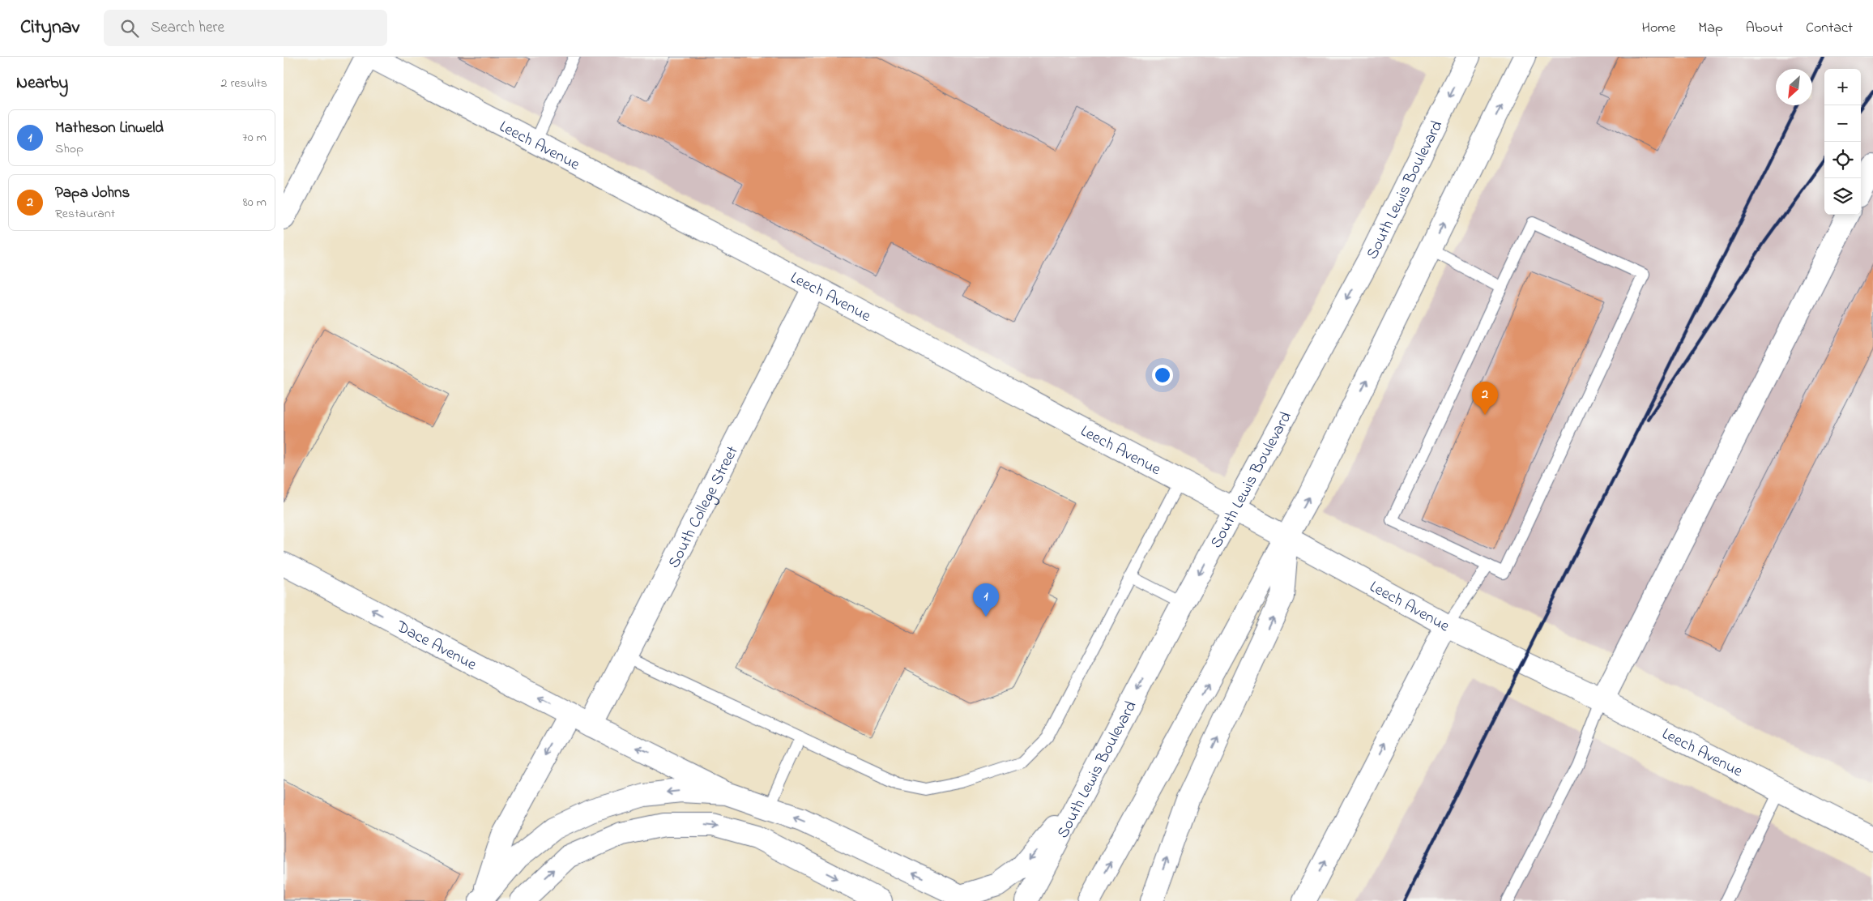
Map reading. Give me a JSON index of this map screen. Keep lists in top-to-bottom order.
{
  "streets": {
    "main road": [
      "Leech Avenue",
      "South Lewis Boulevard",
      "South College Street",
      "Dace Avenue"
    ]
  },
  "crossings": [
    ["Leech Avenue", "South Lewis Boulevard"],
    ["Leech Avenue", "South College Street"],
    ["South College Street", "Dace Avenue"]
  ],
  "one_way": ["Dace Avenue"],
  "north": "bottom left",
  "page": {
    "header": "Citynav",
    "search": "Search here",
    "nav": [
      "Home",
      "Map",
      "About",
      "Contact"
    ],
    "heading": ["Nearby", "2 results"],
    "map_buttons": ["+", "−"],
    "list": [
      {
        "mark": "1",
        "name": "Matheson Linweld",
        "note": "Shop",
        "value": "70 m"
      },
      {
        "mark": "2",
        "name": "Papa Johns",
        "note": "Restaurant",
        "value": "80 m"
      }
    ],
    "pins": ["2", "1"]
  }
}
